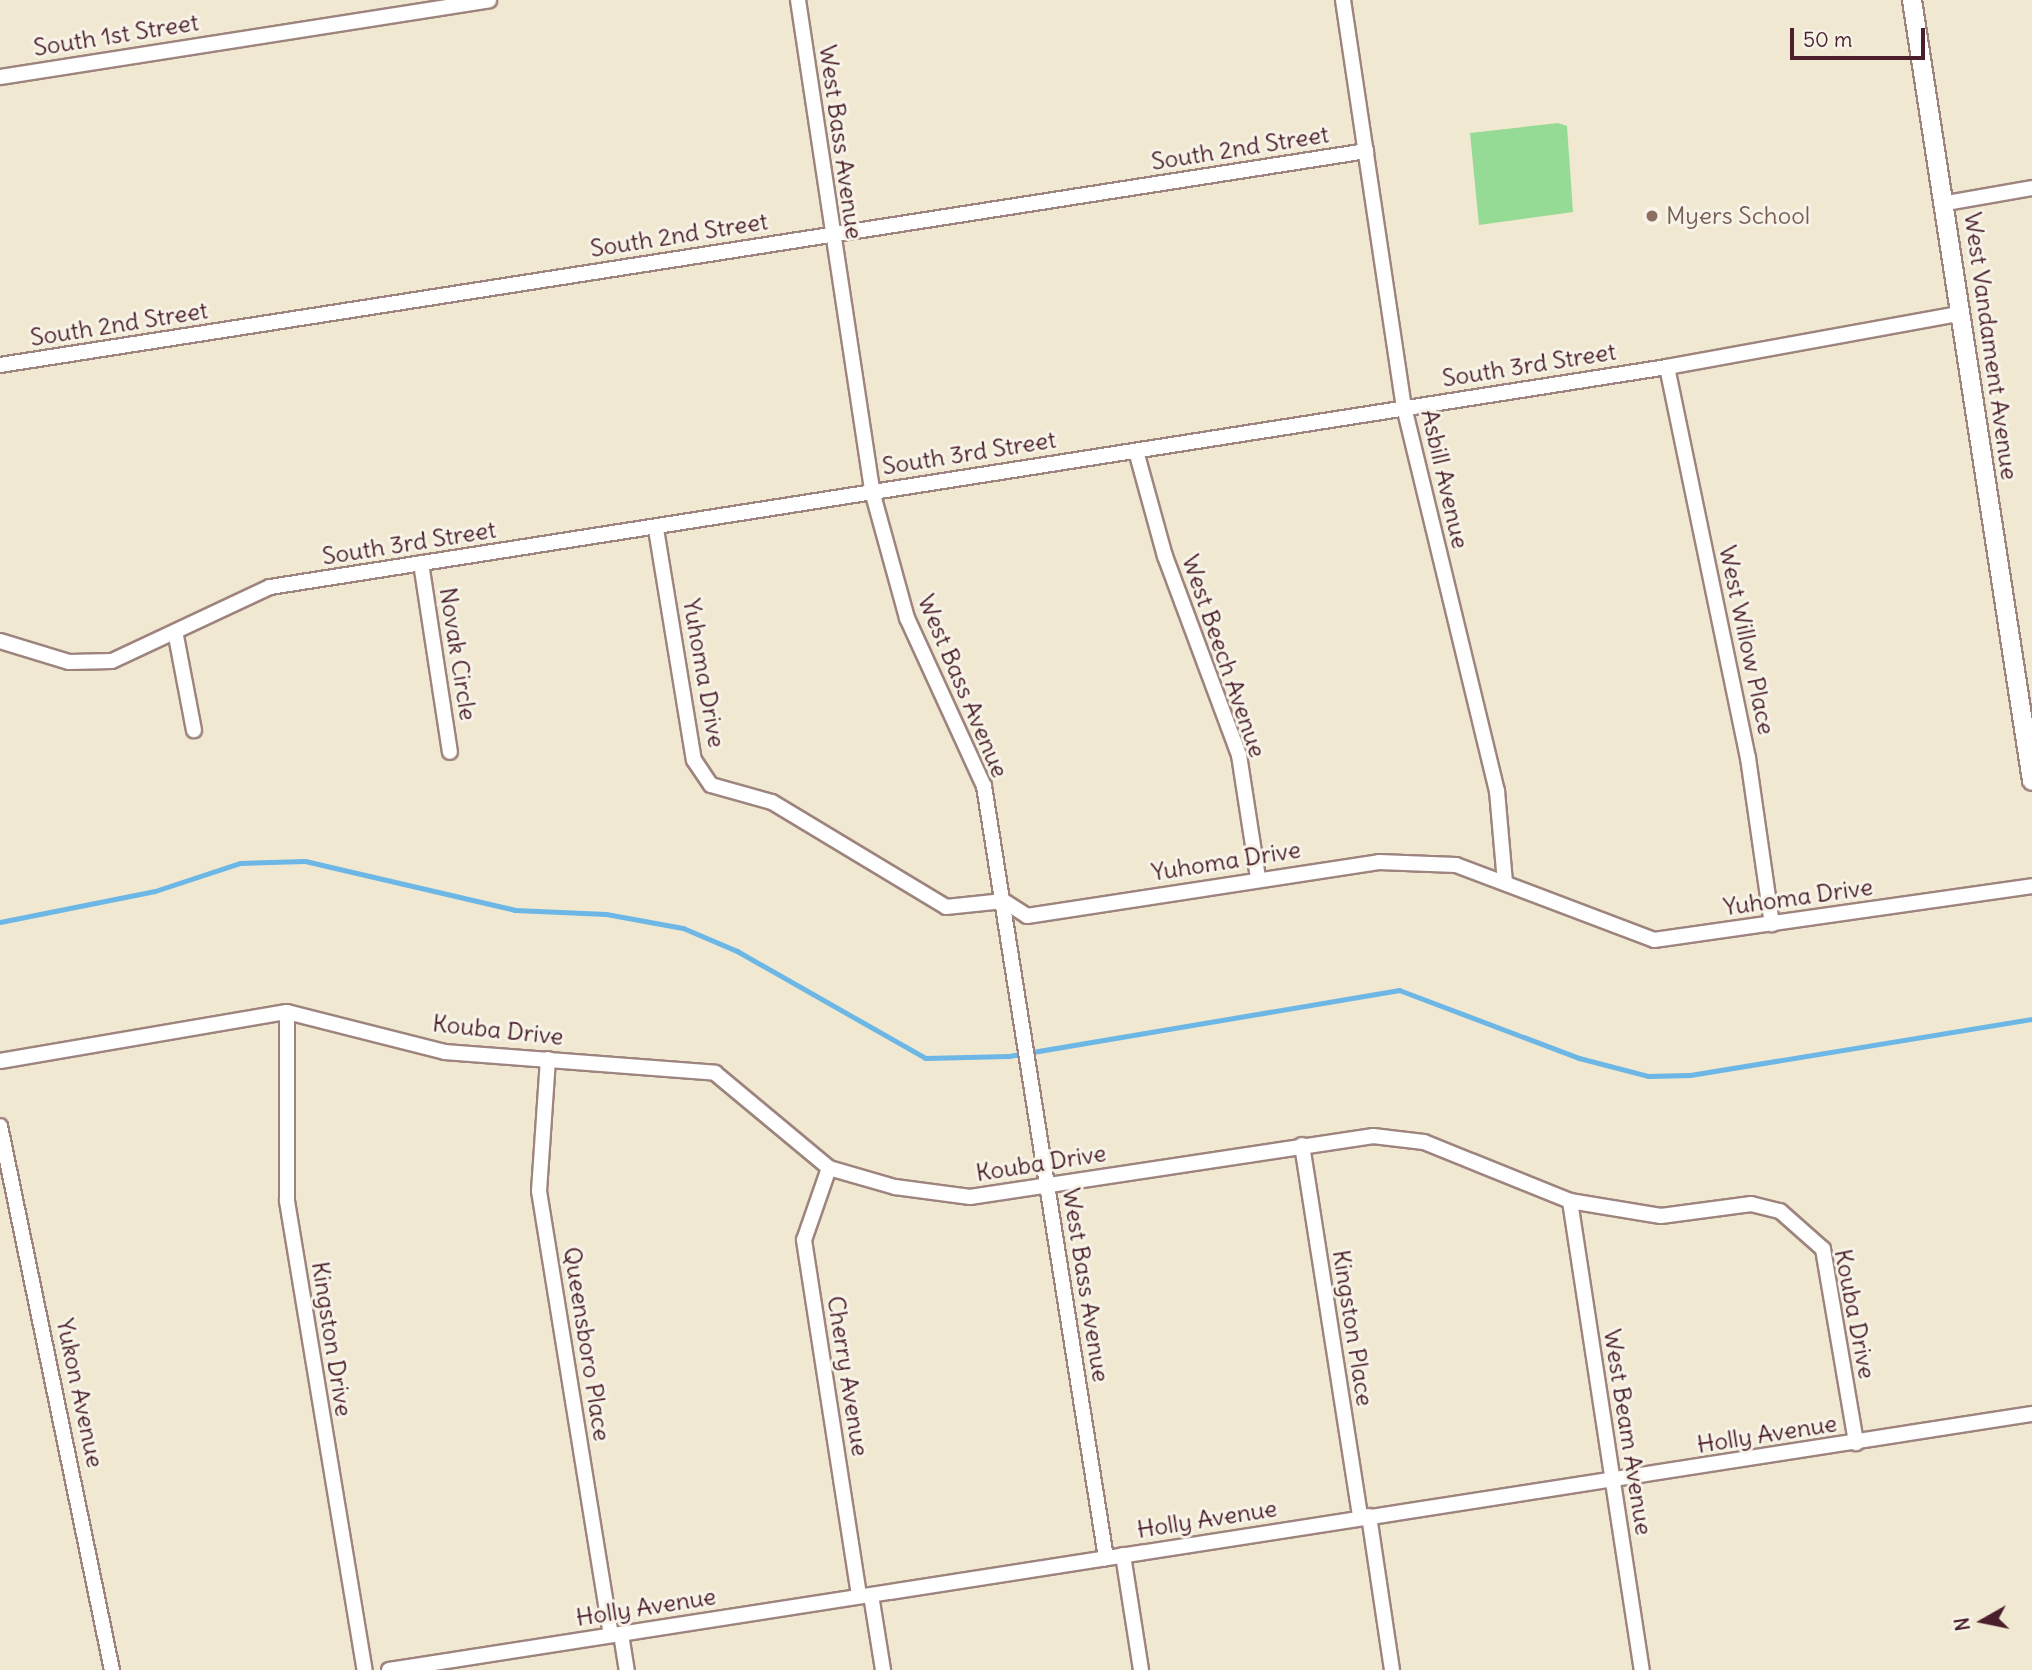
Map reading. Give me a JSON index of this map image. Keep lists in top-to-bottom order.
{
  "streets": {
    "street": [
      "South 1st Street",
      "West Bass Avenue",
      "South 2nd Street",
      "West Vandament Avenue",
      "South 3rd Street",
      "Asbill Avenue",
      "West Willow Place",
      "Novak Circle",
      "West Beech Avenue",
      "Yuhoma Drive",
      "Kouba Drive",
      "Kingston Place",
      "Kingston Drive",
      "Queensboro Place",
      "Cherry Avenue",
      "Yukon Avenue",
      "West Beam Avenue",
      "Holly Avenue"
    ]
  },
  "crossings": [
    ["West Bass Avenue", "South 2nd Street"],
    ["West Bass Avenue", "South 3rd Street"],
    ["West Bass Avenue", "Yuhoma Drive"],
    ["West Bass Avenue", "Kouba Drive"],
    ["West Bass Avenue", "Holly Avenue"],
    ["South 2nd Street", "Asbill Avenue"],
    ["West Vandament Avenue", "South 3rd Street"],
    ["South 3rd Street", "Asbill Avenue"],
    ["South 3rd Street", "West Willow Place"],
    ["South 3rd Street", "Novak Circle"],
    ["South 3rd Street", "West Beech Avenue"],
    ["South 3rd Street", "Yuhoma Drive"],
    ["Asbill Avenue", "Yuhoma Drive"],
    ["West Willow Place", "Yuhoma Drive"],
    ["West Beech Avenue", "Yuhoma Drive"],
    ["Kouba Drive", "Kingston Place"],
    ["Kouba Drive", "Kingston Drive"],
    ["Kouba Drive", "Queensboro Place"],
    ["Kouba Drive", "Cherry Avenue"],
    ["Kouba Drive", "West Beam Avenue"],
    ["Kouba Drive", "Holly Avenue"],
    ["Kingston Place", "Holly Avenue"],
    ["Queensboro Place", "Holly Avenue"],
    ["Cherry Avenue", "Holly Avenue"],
    ["West Beam Avenue", "Holly Avenue"]
  ],
  "places": ["Myers School"],
  "scale_bar": "50 m",
  "north": "left"
}
